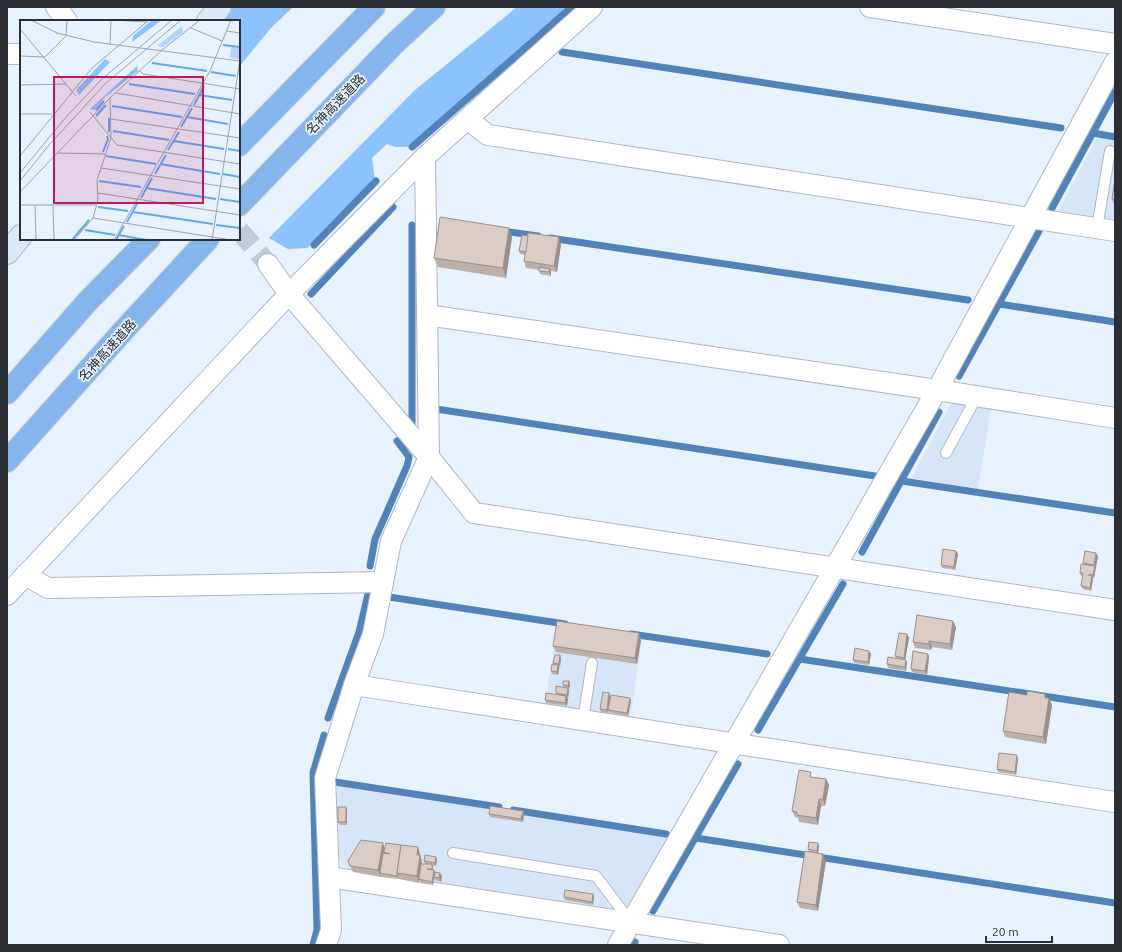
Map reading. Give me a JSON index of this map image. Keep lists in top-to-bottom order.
{
  "streets": {
    "highway": ["名神高速道路"]
  },
  "scale_bar": "20 m"
}
